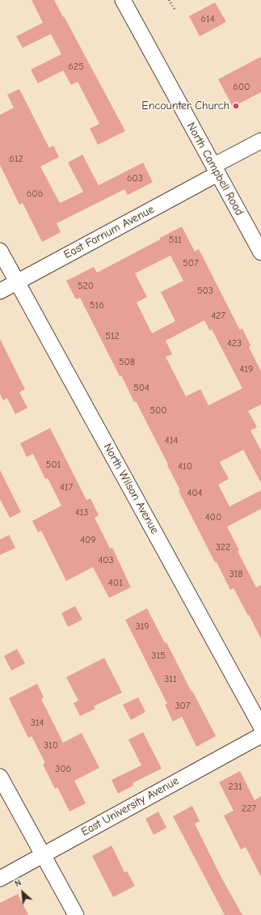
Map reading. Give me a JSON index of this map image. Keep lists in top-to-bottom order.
{
  "streets": {
    "street": [
      "North Campbell Road",
      "East Farnum Avenue",
      "North Wilson Avenue",
      "East University Avenue"
    ]
  },
  "crossings": [
    ["North Campbell Road", "East Farnum Avenue"],
    ["East Farnum Avenue", "North Wilson Avenue"]
  ],
  "places": ["Encounter Church"],
  "house_numbers": [
    "614",
    "625",
    "600",
    "612",
    "603",
    "606",
    "511",
    "507",
    "520",
    "503",
    "516",
    "427",
    "512",
    "423",
    "508",
    "419",
    "504",
    "500",
    "414",
    "501",
    "410",
    "417",
    "404",
    "413",
    "400",
    "409",
    "322",
    "403",
    "318",
    "401",
    "319",
    "315",
    "311",
    "307",
    "314",
    "310",
    "306",
    "231",
    "227"
  ],
  "north": "top left"
}
